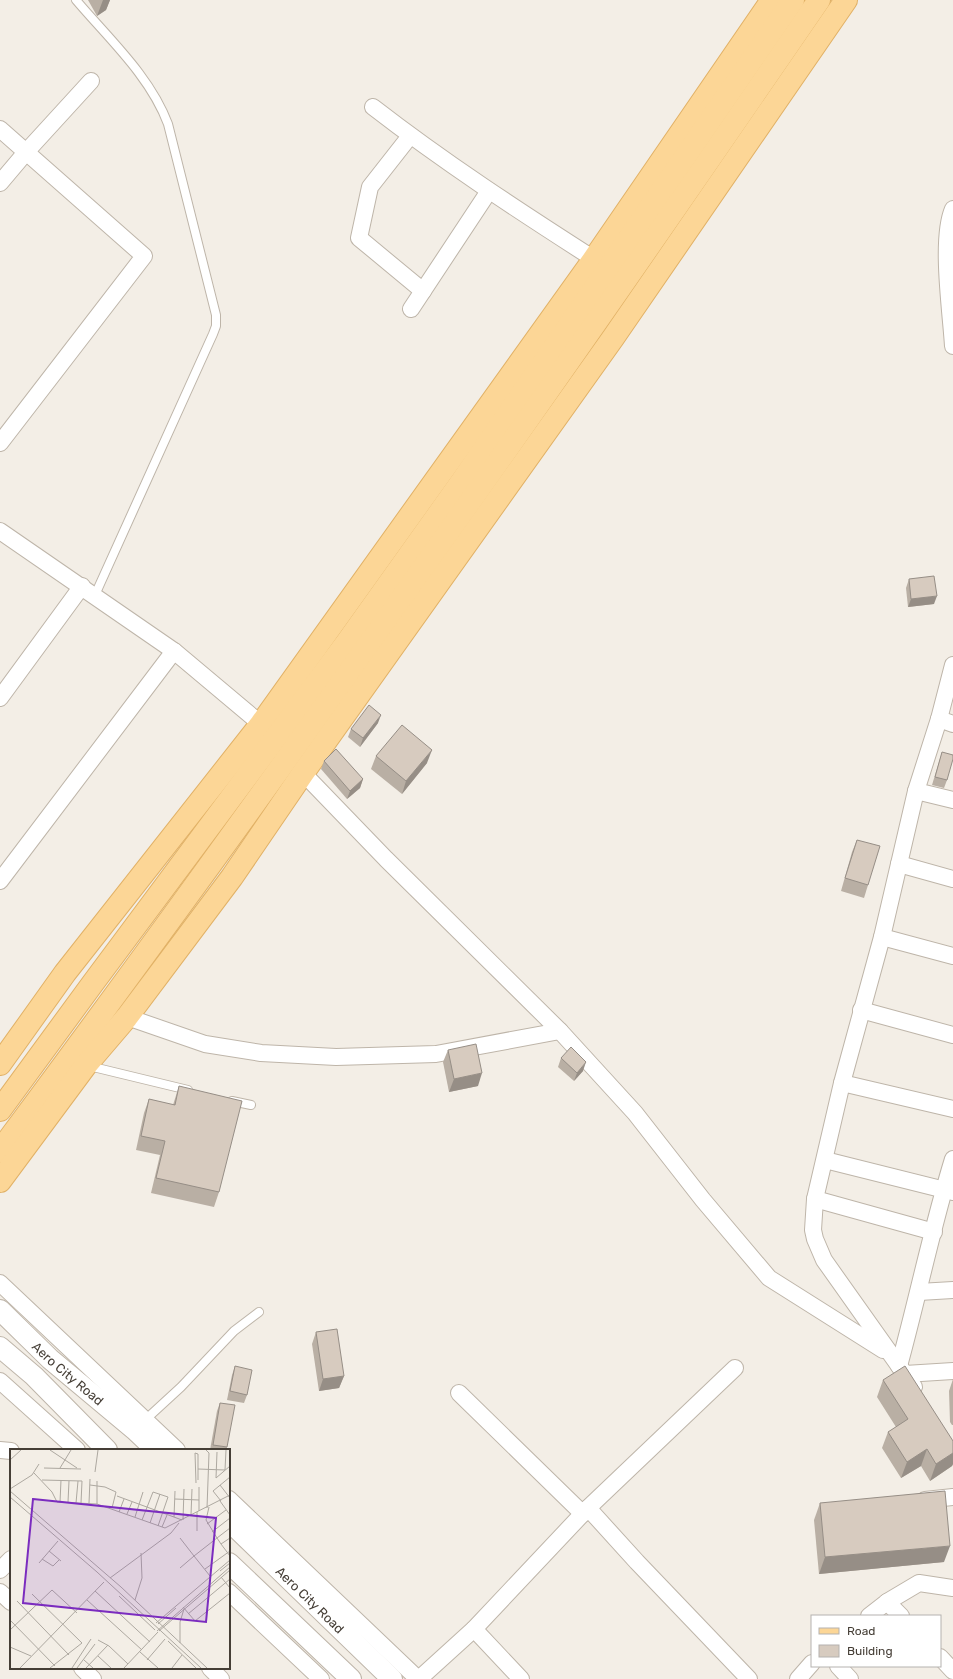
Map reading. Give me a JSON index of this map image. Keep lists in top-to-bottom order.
{
  "streets": {
    "street": ["Aero City Road"]
  },
  "legend": ["Road", "Building"]
}
